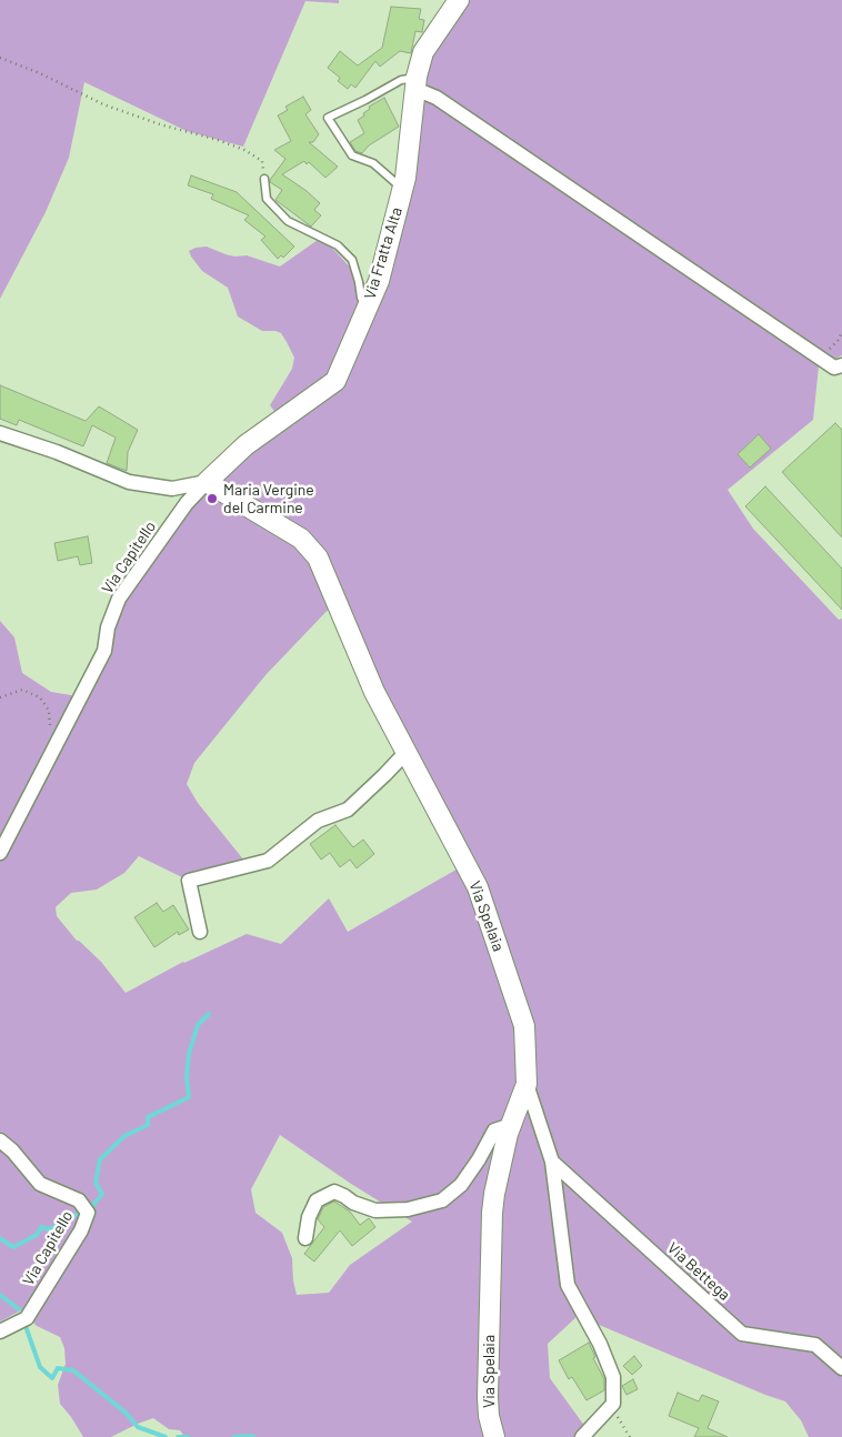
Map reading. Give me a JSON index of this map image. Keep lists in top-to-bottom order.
{
  "streets": {
    "street": [
      "Via Fratta Alta",
      "Via Capitello",
      "Via Spelaia",
      "Via Bettega"
    ]
  },
  "crossings": [
    ["Via Fratta Alta", "Via Capitello"],
    ["Via Fratta Alta", "Via Spelaia"],
    ["Via Capitello", "Via Spelaia"],
    ["Via Spelaia", "Via Bettega"]
  ],
  "places": ["Maria Vergine del Carmine"]
}
